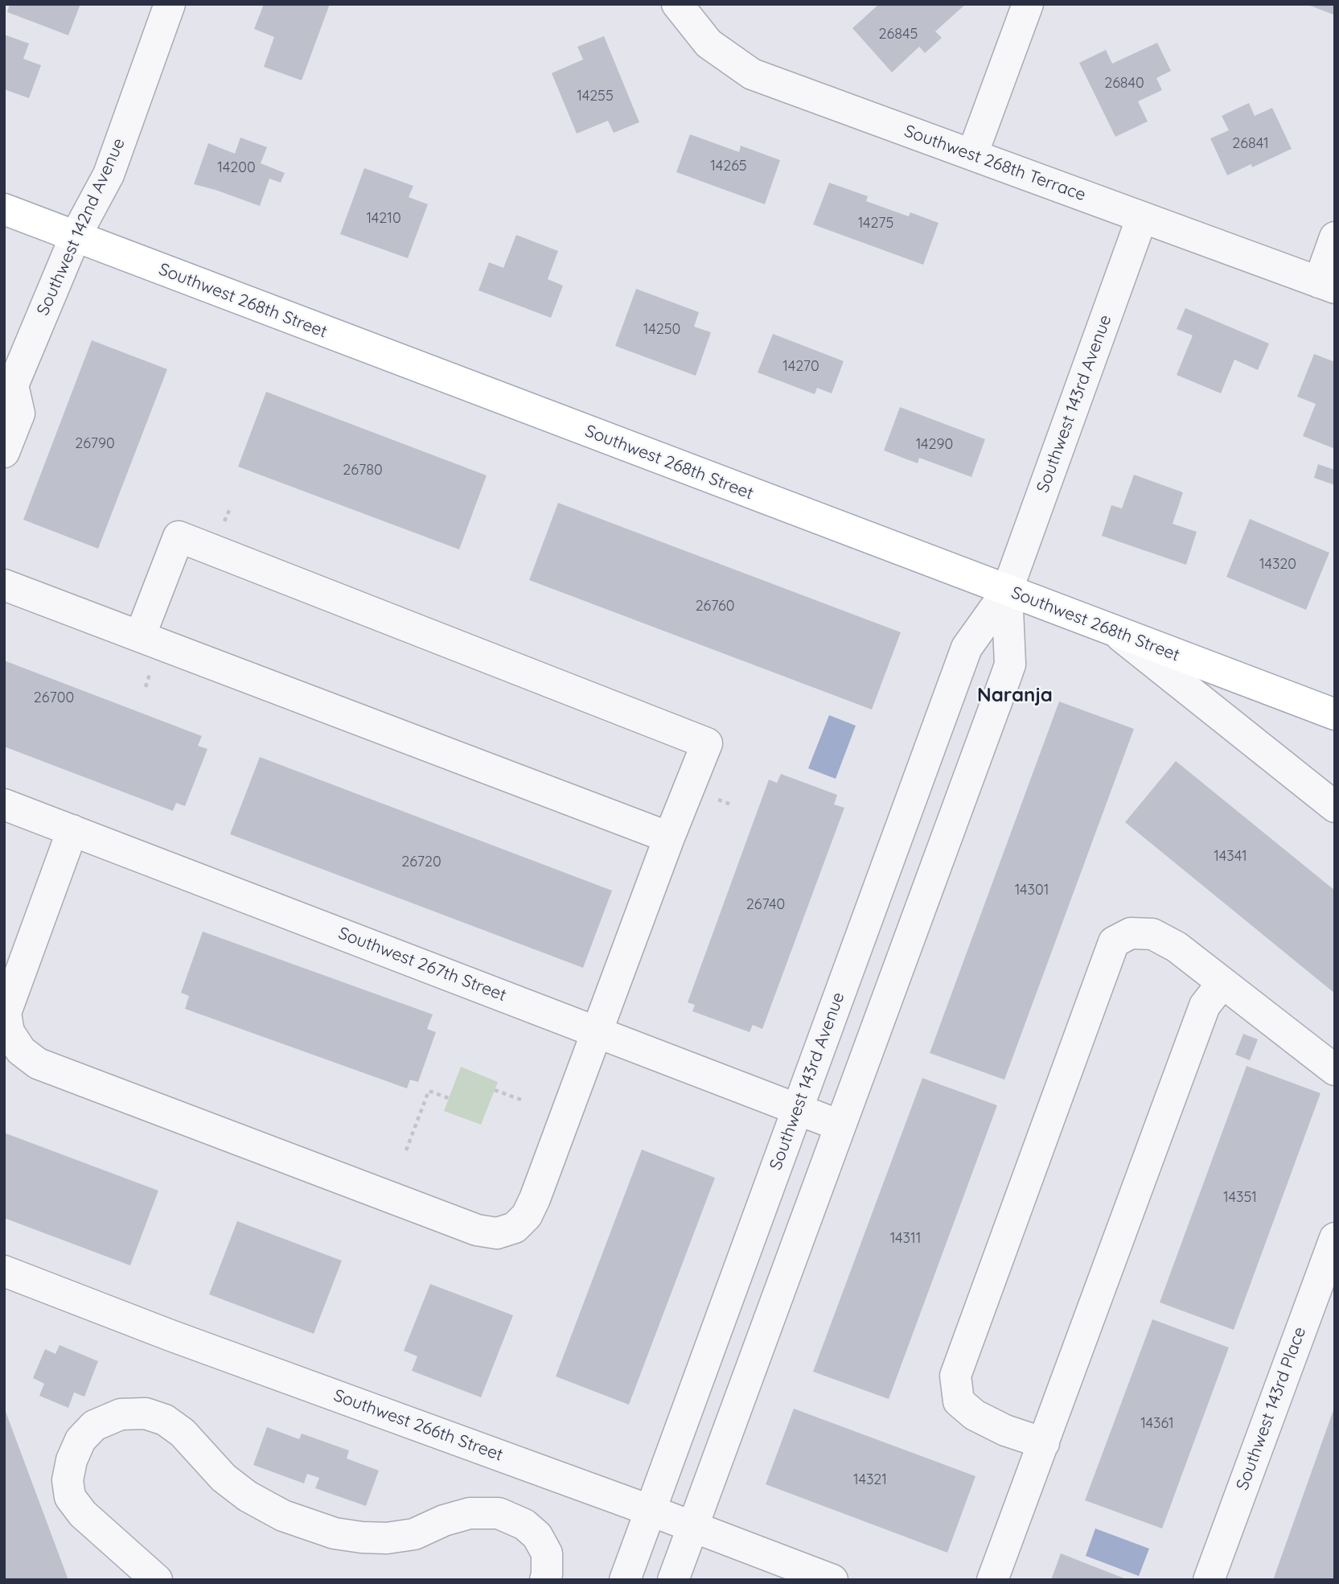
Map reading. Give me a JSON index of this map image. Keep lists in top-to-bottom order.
{
  "streets": {
    "main road": ["Southwest 268th Street"],
    "street": [
      "Southwest 268th Terrace",
      "Southwest 142nd Avenue",
      "Southwest 143rd Avenue",
      "Southwest 267th Street",
      "Southwest 143rd Place",
      "Southwest 266th Street"
    ]
  },
  "crossings": [
    ["Southwest 268th Terrace", "Southwest 143rd Avenue"],
    ["Southwest 142nd Avenue", "Southwest 268th Street"],
    ["Southwest 268th Street", "Southwest 143rd Avenue"],
    ["Southwest 143rd Avenue", "Southwest 267th Street"],
    ["Southwest 143rd Avenue", "Southwest 266th Street"]
  ],
  "districts": ["Naranja"],
  "house_numbers": [
    "26845",
    "26840",
    "14255",
    "26841",
    "14265",
    "14200",
    "14210",
    "14275",
    "14250",
    "14270",
    "26790",
    "14290",
    "26780",
    "14320",
    "26760",
    "26700",
    "14341",
    "26720",
    "14301",
    "26740",
    "14351",
    "14311",
    "14361",
    "14321"
  ]
}
